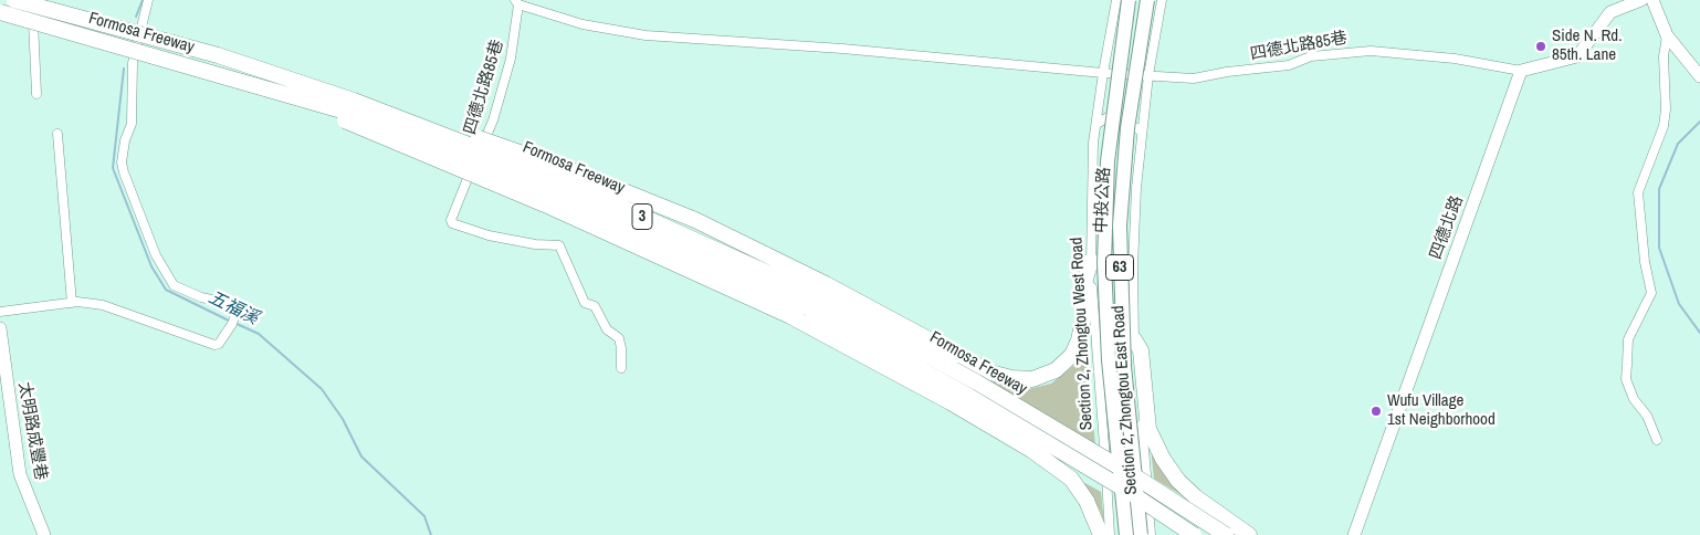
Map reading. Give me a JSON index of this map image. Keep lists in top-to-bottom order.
{
  "streets": {
    "highway": ["Formosa Freeway", "3"],
    "main road": ["中投公路", "63"],
    "street": [
      "四德北路85巷",
      "四德北路",
      "Section 2, Zhongtou West Road",
      "Section 2, Zhongtou East Road",
      "太明路成豐巷"
    ]
  },
  "crossings": [
    ["四德北路85巷", "四德北路"],
    ["四德北路85巷", "Section 2, Zhongtou West Road"],
    ["四德北路85巷", "Section 2, Zhongtou East Road"]
  ],
  "water": ["五福溪"],
  "places": ["Side N. Rd. 85th. Lane", "Wufu Village 1st Neighborhood"]
}
